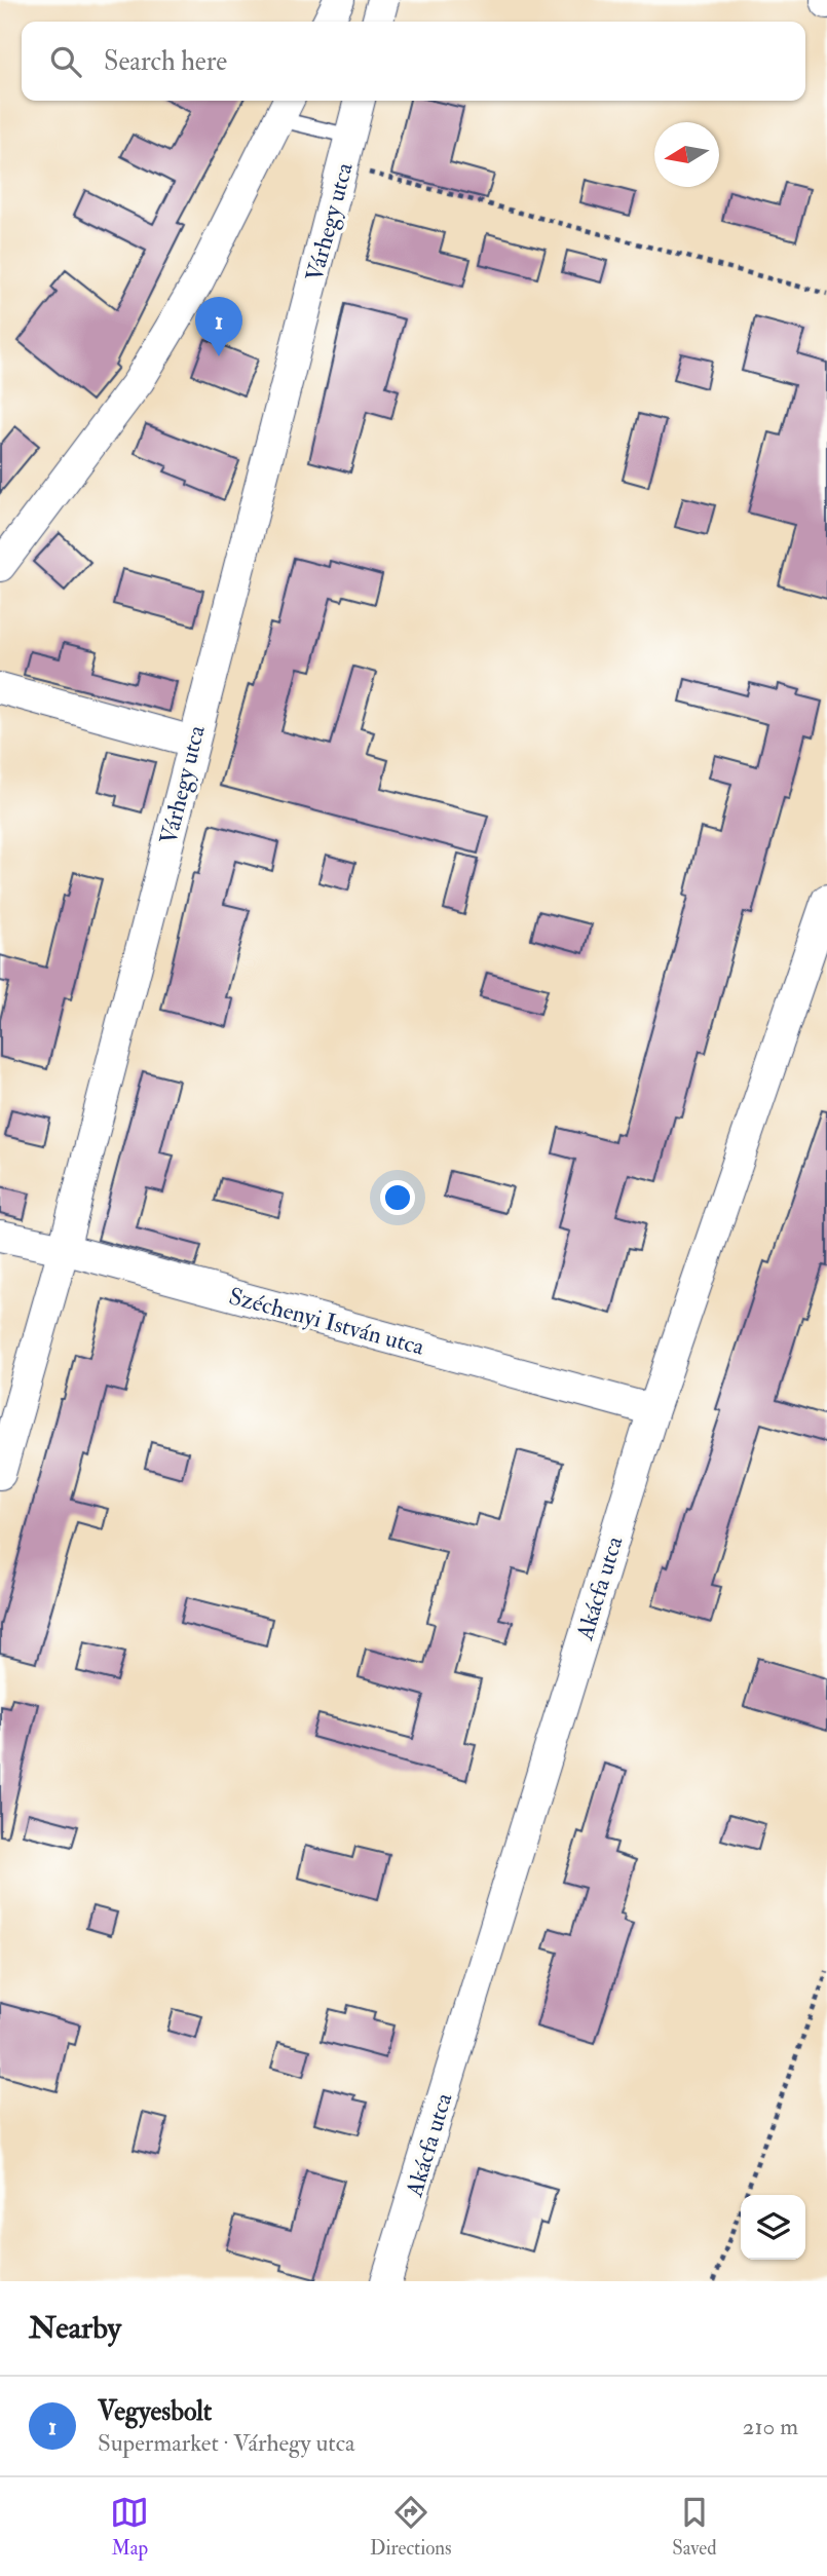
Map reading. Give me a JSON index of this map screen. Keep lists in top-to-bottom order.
{
  "streets": {
    "street": ["Várhegy utca", "Széchenyi István utca", "Akácfa utca"]
  },
  "crossings": [
    ["Várhegy utca", "Széchenyi István utca"],
    ["Széchenyi István utca", "Akácfa utca"]
  ],
  "north": "left",
  "page": {
    "search": "Search here",
    "pins": "1",
    "heading": "Nearby",
    "list": [
      {
        "mark": "1",
        "name": "Vegyesbolt",
        "note": "Supermarket · Várhegy utca",
        "value": "210 m"
      }
    ],
    "nav": ["Map", "Directions", "Saved"]
  }
}
